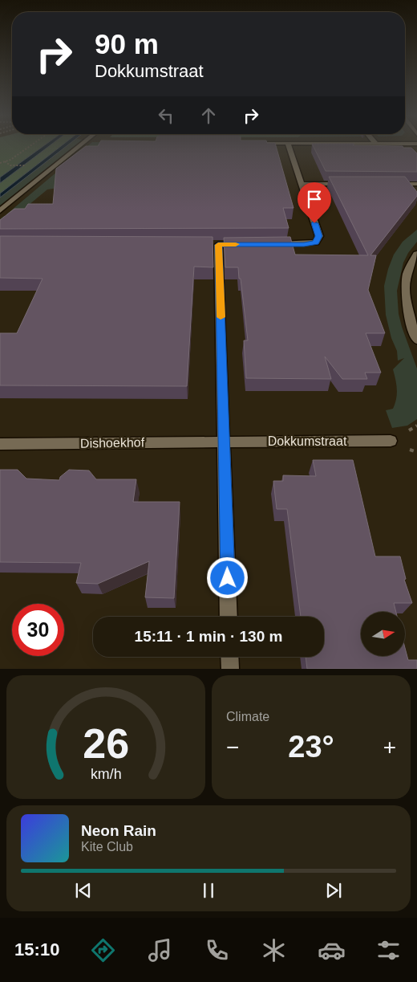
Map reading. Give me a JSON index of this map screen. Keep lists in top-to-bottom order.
{
  "streets": {
    "street": ["Dokkumstraat", "Dishoekhof"]
  },
  "crossings": [
    ["Dokkumstraat", "Dishoekhof"]
  ],
  "north": "right",
  "page": {
    "turn": ["90 m", "Dokkumstraat"],
    "limit": "30",
    "trip": "15:11 · 1 min · 130 m",
    "tile": "Climate",
    "heat": ["−", "23°", "+"],
    "song": ["Neon Rain", "Kite Club"],
    "tabs": "15:10",
    "gauge": ["26", "km/h"]
  }
}
